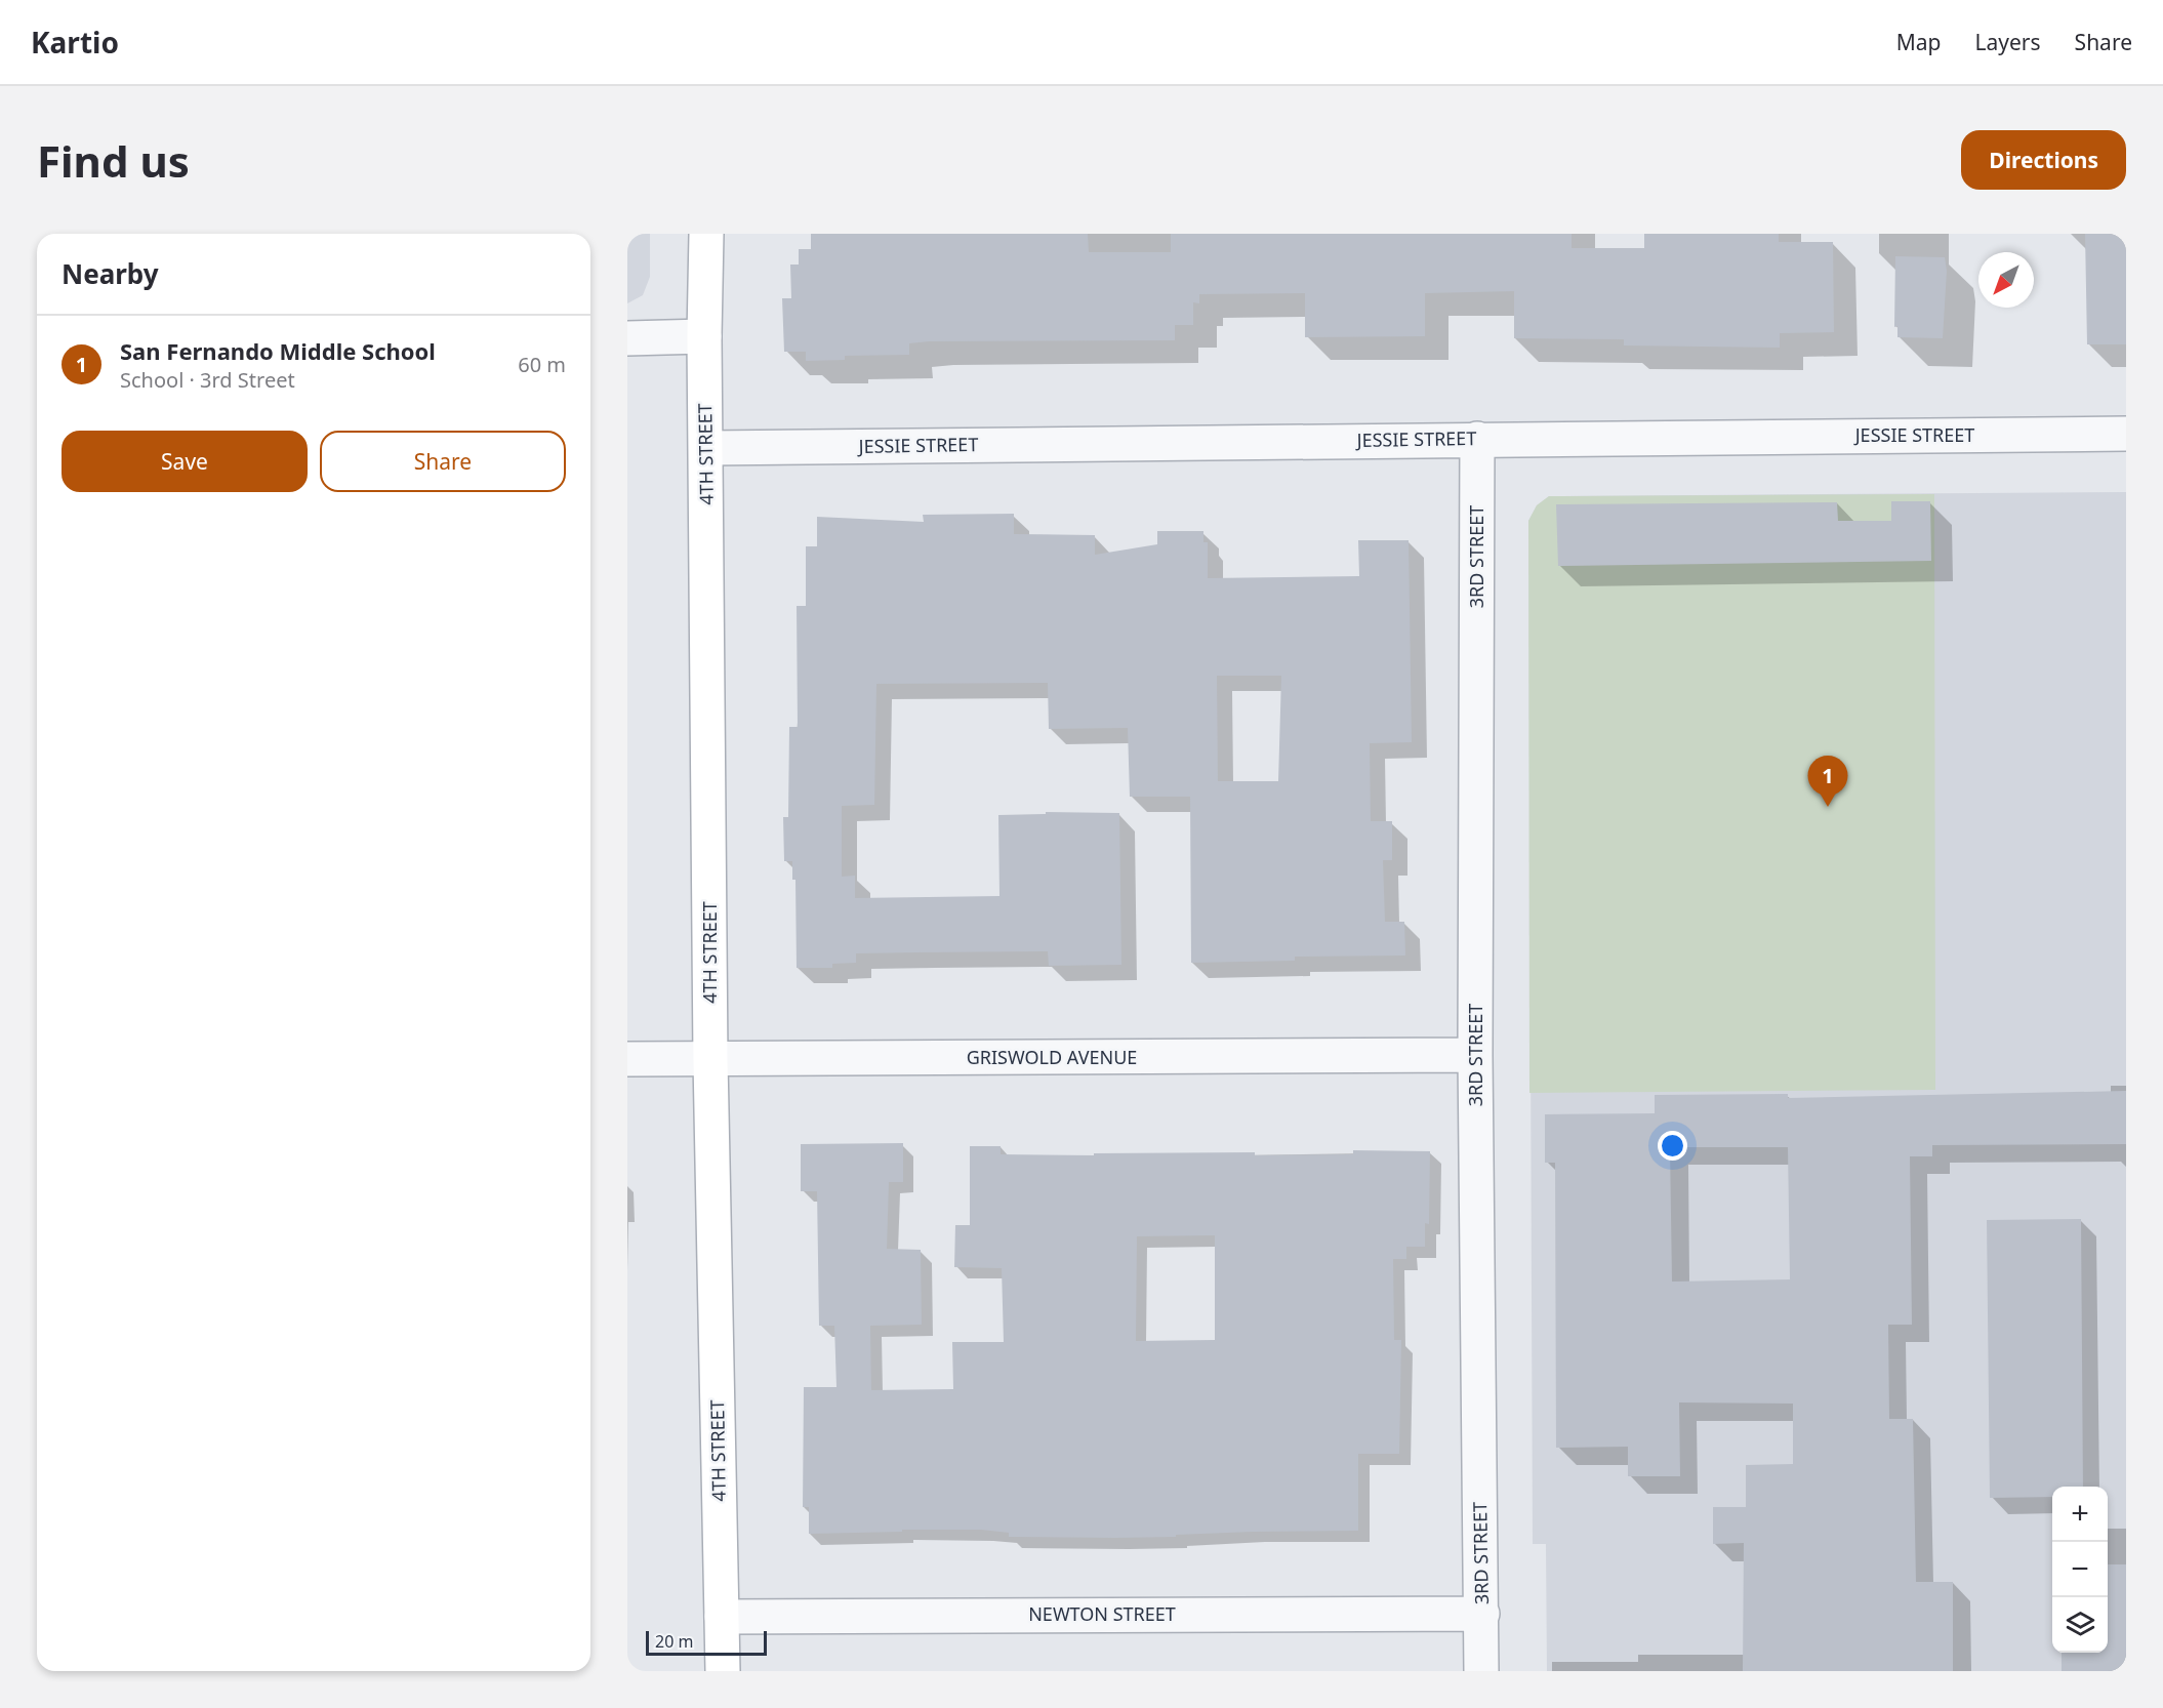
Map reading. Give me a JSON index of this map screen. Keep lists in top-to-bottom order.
{
  "streets": {
    "street": [
      "JESSIE STREET",
      "4TH STREET",
      "3RD STREET",
      "GRISWOLD AVENUE",
      "NEWTON STREET"
    ]
  },
  "crossings": [
    ["JESSIE STREET", "4TH STREET"],
    ["JESSIE STREET", "3RD STREET"],
    ["4TH STREET", "GRISWOLD AVENUE"],
    ["4TH STREET", "NEWTON STREET"],
    ["3RD STREET", "GRISWOLD AVENUE"],
    ["3RD STREET", "NEWTON STREET"]
  ],
  "scale_bar": "20 m",
  "north": "bottom left",
  "page": {
    "header": "Kartio",
    "nav": ["Map", "Layers", "Share"],
    "buttons": [
      "Directions",
      ["Save", "Share"]
    ],
    "title": "Find us",
    "heading": "Nearby",
    "list": [
      {
        "mark": "1",
        "name": "San Fernando Middle School",
        "note": "School · 3rd Street",
        "value": "60 m"
      }
    ],
    "pins": "1",
    "map_buttons": ["+", "−"],
    "scale": "20 m"
  }
}
